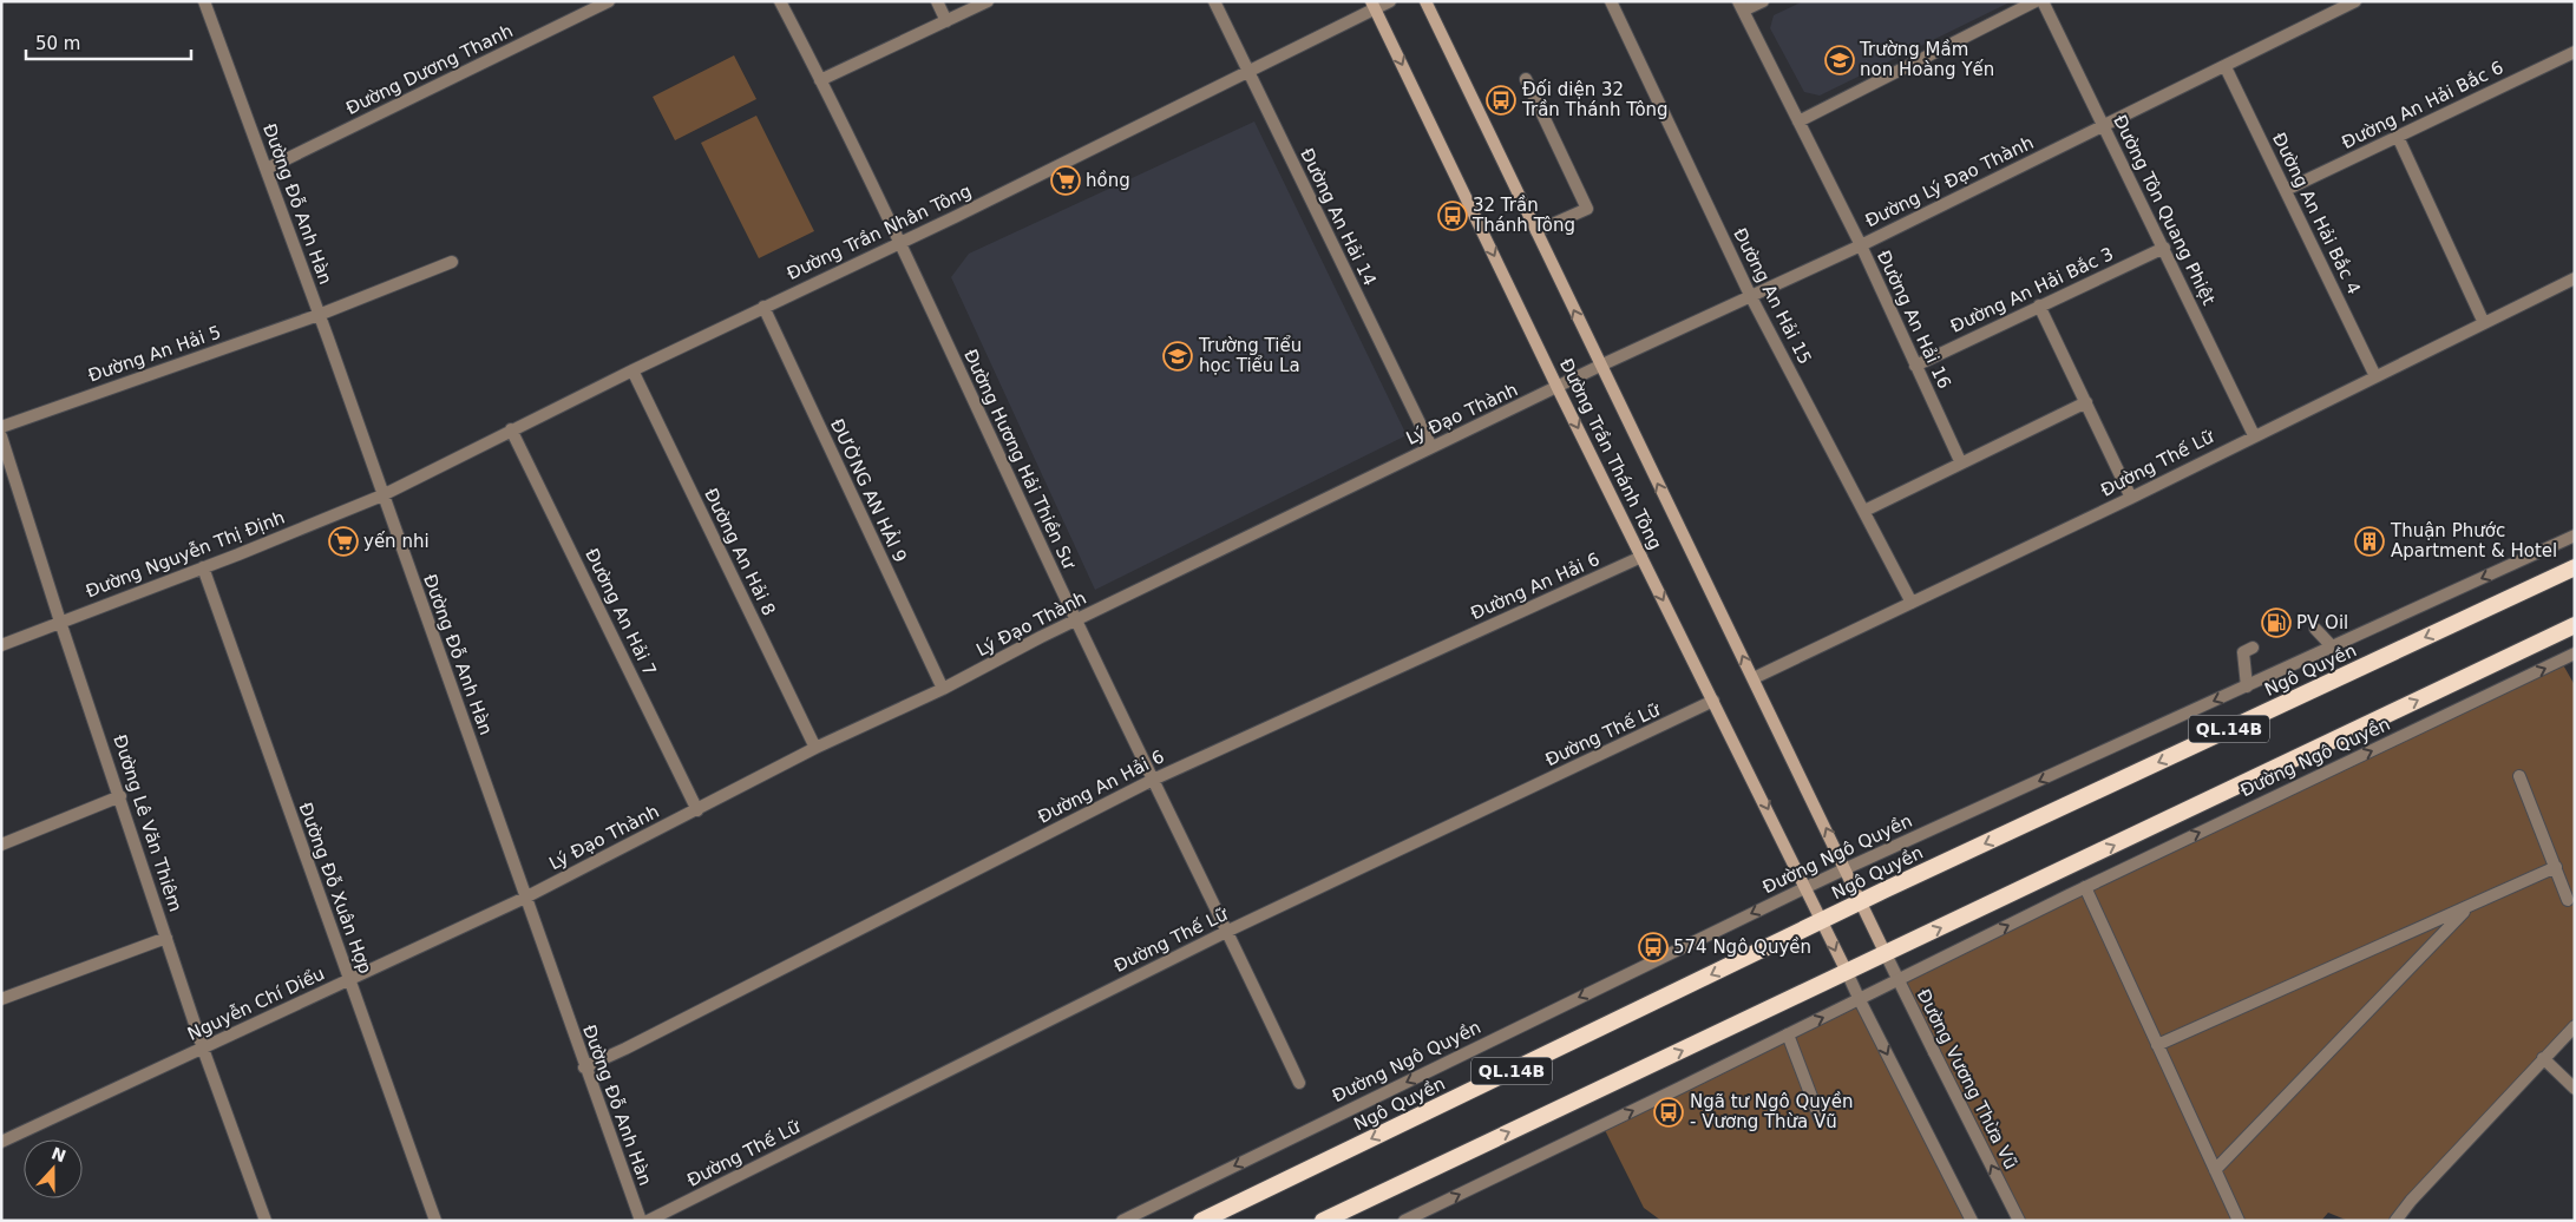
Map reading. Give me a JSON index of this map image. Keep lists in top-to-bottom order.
{
  "streets": {
    "highway": ["Ngô Quyền", "QL.14B"],
    "main road": ["Đường Trần Thánh Tông"],
    "street": [
      "Đường Dương Thanh",
      "Đường An Hải Bắc 6",
      "Đường Lý Đạo Thành",
      "Đường Đỗ Anh Hàn",
      "Đường Tôn Quang Phiệt",
      "Đường An Hải Bắc 4",
      "Đường An Hải 14",
      "Đường Trần Nhân Tông",
      "Đường An Hải Bắc 3",
      "Đường An Hải 15",
      "Đường An Hải 16",
      "Đường An Hải 5",
      "Lý Đạo Thành",
      "Đường Hương Hải Thiền Sư",
      "Đường Thế Lữ",
      "ĐƯỜNG AN HẢl 9",
      "Đường An Hải 8",
      "Đường Nguyễn Thị Định",
      "Đường An Hải 6",
      "Đường An Hải 7",
      "Đường Ngô Quyền",
      "Đường Lê Văn Thiêm",
      "Đường Đỗ Xuân Hợp",
      "Nguyễn Chí Diểu",
      "Đường Vương Thừa Vũ"
    ]
  },
  "crossings": [
    ["Đường Dương Thanh", "Đường Đỗ Anh Hàn"],
    ["Đường An Hải Bắc 6", "Đường An Hải Bắc 4"],
    ["Đường Lý Đạo Thành", "Đường Tôn Quang Phiệt"],
    ["Đường Lý Đạo Thành", "Đường An Hải Bắc 4"],
    ["Đường Lý Đạo Thành", "Đường An Hải 15"],
    ["Đường Lý Đạo Thành", "Đường An Hải 16"],
    ["Đường Lý Đạo Thành", "Lý Đạo Thành"],
    ["Đường Lý Đạo Thành", "Đường Trần Thánh Tông"],
    ["Đường Đỗ Anh Hàn", "Đường Trần Nhân Tông"],
    ["Đường Đỗ Anh Hàn", "Đường An Hải 5"],
    ["Đường Đỗ Anh Hàn", "Lý Đạo Thành"],
    ["Đường Đỗ Anh Hàn", "Đường Nguyễn Thị Định"],
    ["Đường Đỗ Anh Hàn", "Đường An Hải 6"],
    ["Đường Đỗ Anh Hàn", "Nguyễn Chí Diểu"],
    ["Đường Tôn Quang Phiệt", "Đường An Hải Bắc 3"],
    ["Đường Tôn Quang Phiệt", "Đường Thế Lữ"],
    ["Đường An Hải Bắc 4", "Đường Thế Lữ"],
    ["Đường An Hải 14", "Đường Trần Nhân Tông"],
    ["Đường An Hải 14", "Lý Đạo Thành"],
    ["Đường Trần Nhân Tông", "Đường Trần Thánh Tông"],
    ["Đường Trần Nhân Tông", "Đường Hương Hải Thiền Sư"],
    ["Đường Trần Nhân Tông", "ĐƯỜNG AN HẢl 9"],
    ["Đường Trần Nhân Tông", "Đường An Hải 8"],
    ["Đường Trần Nhân Tông", "Đường Nguyễn Thị Định"],
    ["Đường Trần Nhân Tông", "Đường An Hải 7"],
    ["Đường An Hải Bắc 3", "Đường An Hải 16"],
    ["Đường An Hải 15", "Đường Thế Lữ"],
    ["Lý Đạo Thành", "Đường Trần Thánh Tông"],
    ["Lý Đạo Thành", "Đường Hương Hải Thiền Sư"],
    ["Lý Đạo Thành", "ĐƯỜNG AN HẢl 9"],
    ["Lý Đạo Thành", "Đường An Hải 8"],
    ["Lý Đạo Thành", "Đường An Hải 7"],
    ["Lý Đạo Thành", "Nguyễn Chí Diểu"],
    ["Đường Trần Thánh Tông", "Đường Thế Lữ"],
    ["Đường Trần Thánh Tông", "Đường An Hải 6"],
    ["Đường Trần Thánh Tông", "Ngô Quyền"],
    ["Đường Trần Thánh Tông", "QL.14B"],
    ["Đường Trần Thánh Tông", "Đường Ngô Quyền"],
    ["Đường Trần Thánh Tông", "Đường Vương Thừa Vũ"],
    ["Đường Hương Hải Thiền Sư", "Đường Thế Lữ"],
    ["Đường Hương Hải Thiền Sư", "Đường An Hải 6"],
    ["Đường Nguyễn Thị Định", "Đường Lê Văn Thiêm"],
    ["Đường Nguyễn Thị Định", "Đường Đỗ Xuân Hợp"],
    ["QL.14B", "Đường Vương Thừa Vũ"],
    ["Đường Ngô Quyền", "Đường Vương Thừa Vũ"],
    ["Đường Lê Văn Thiêm", "Nguyễn Chí Diểu"],
    ["Đường Đỗ Xuân Hợp", "Nguyễn Chí Diểu"]
  ],
  "places": {
    "school or university": ["Trường Mầm non Hoàng Yến", "Trường Tiểu học Tiểu La"],
    "bus stop": [
      "Đối diện 32 Trần Thánh Tông",
      "32 Trần Thánh Tông",
      "574 Ngô Quyền",
      "Ngã tư Ngô Quyền - Vương Thừa Vũ"
    ],
    "supermarket": ["hồng", "yến nhi"],
    "building": ["Thuận Phước Apartment & Hotel"],
    "fuel station": ["PV Oil"]
  },
  "scale_bar": "50 m",
  "north": "top"
}
